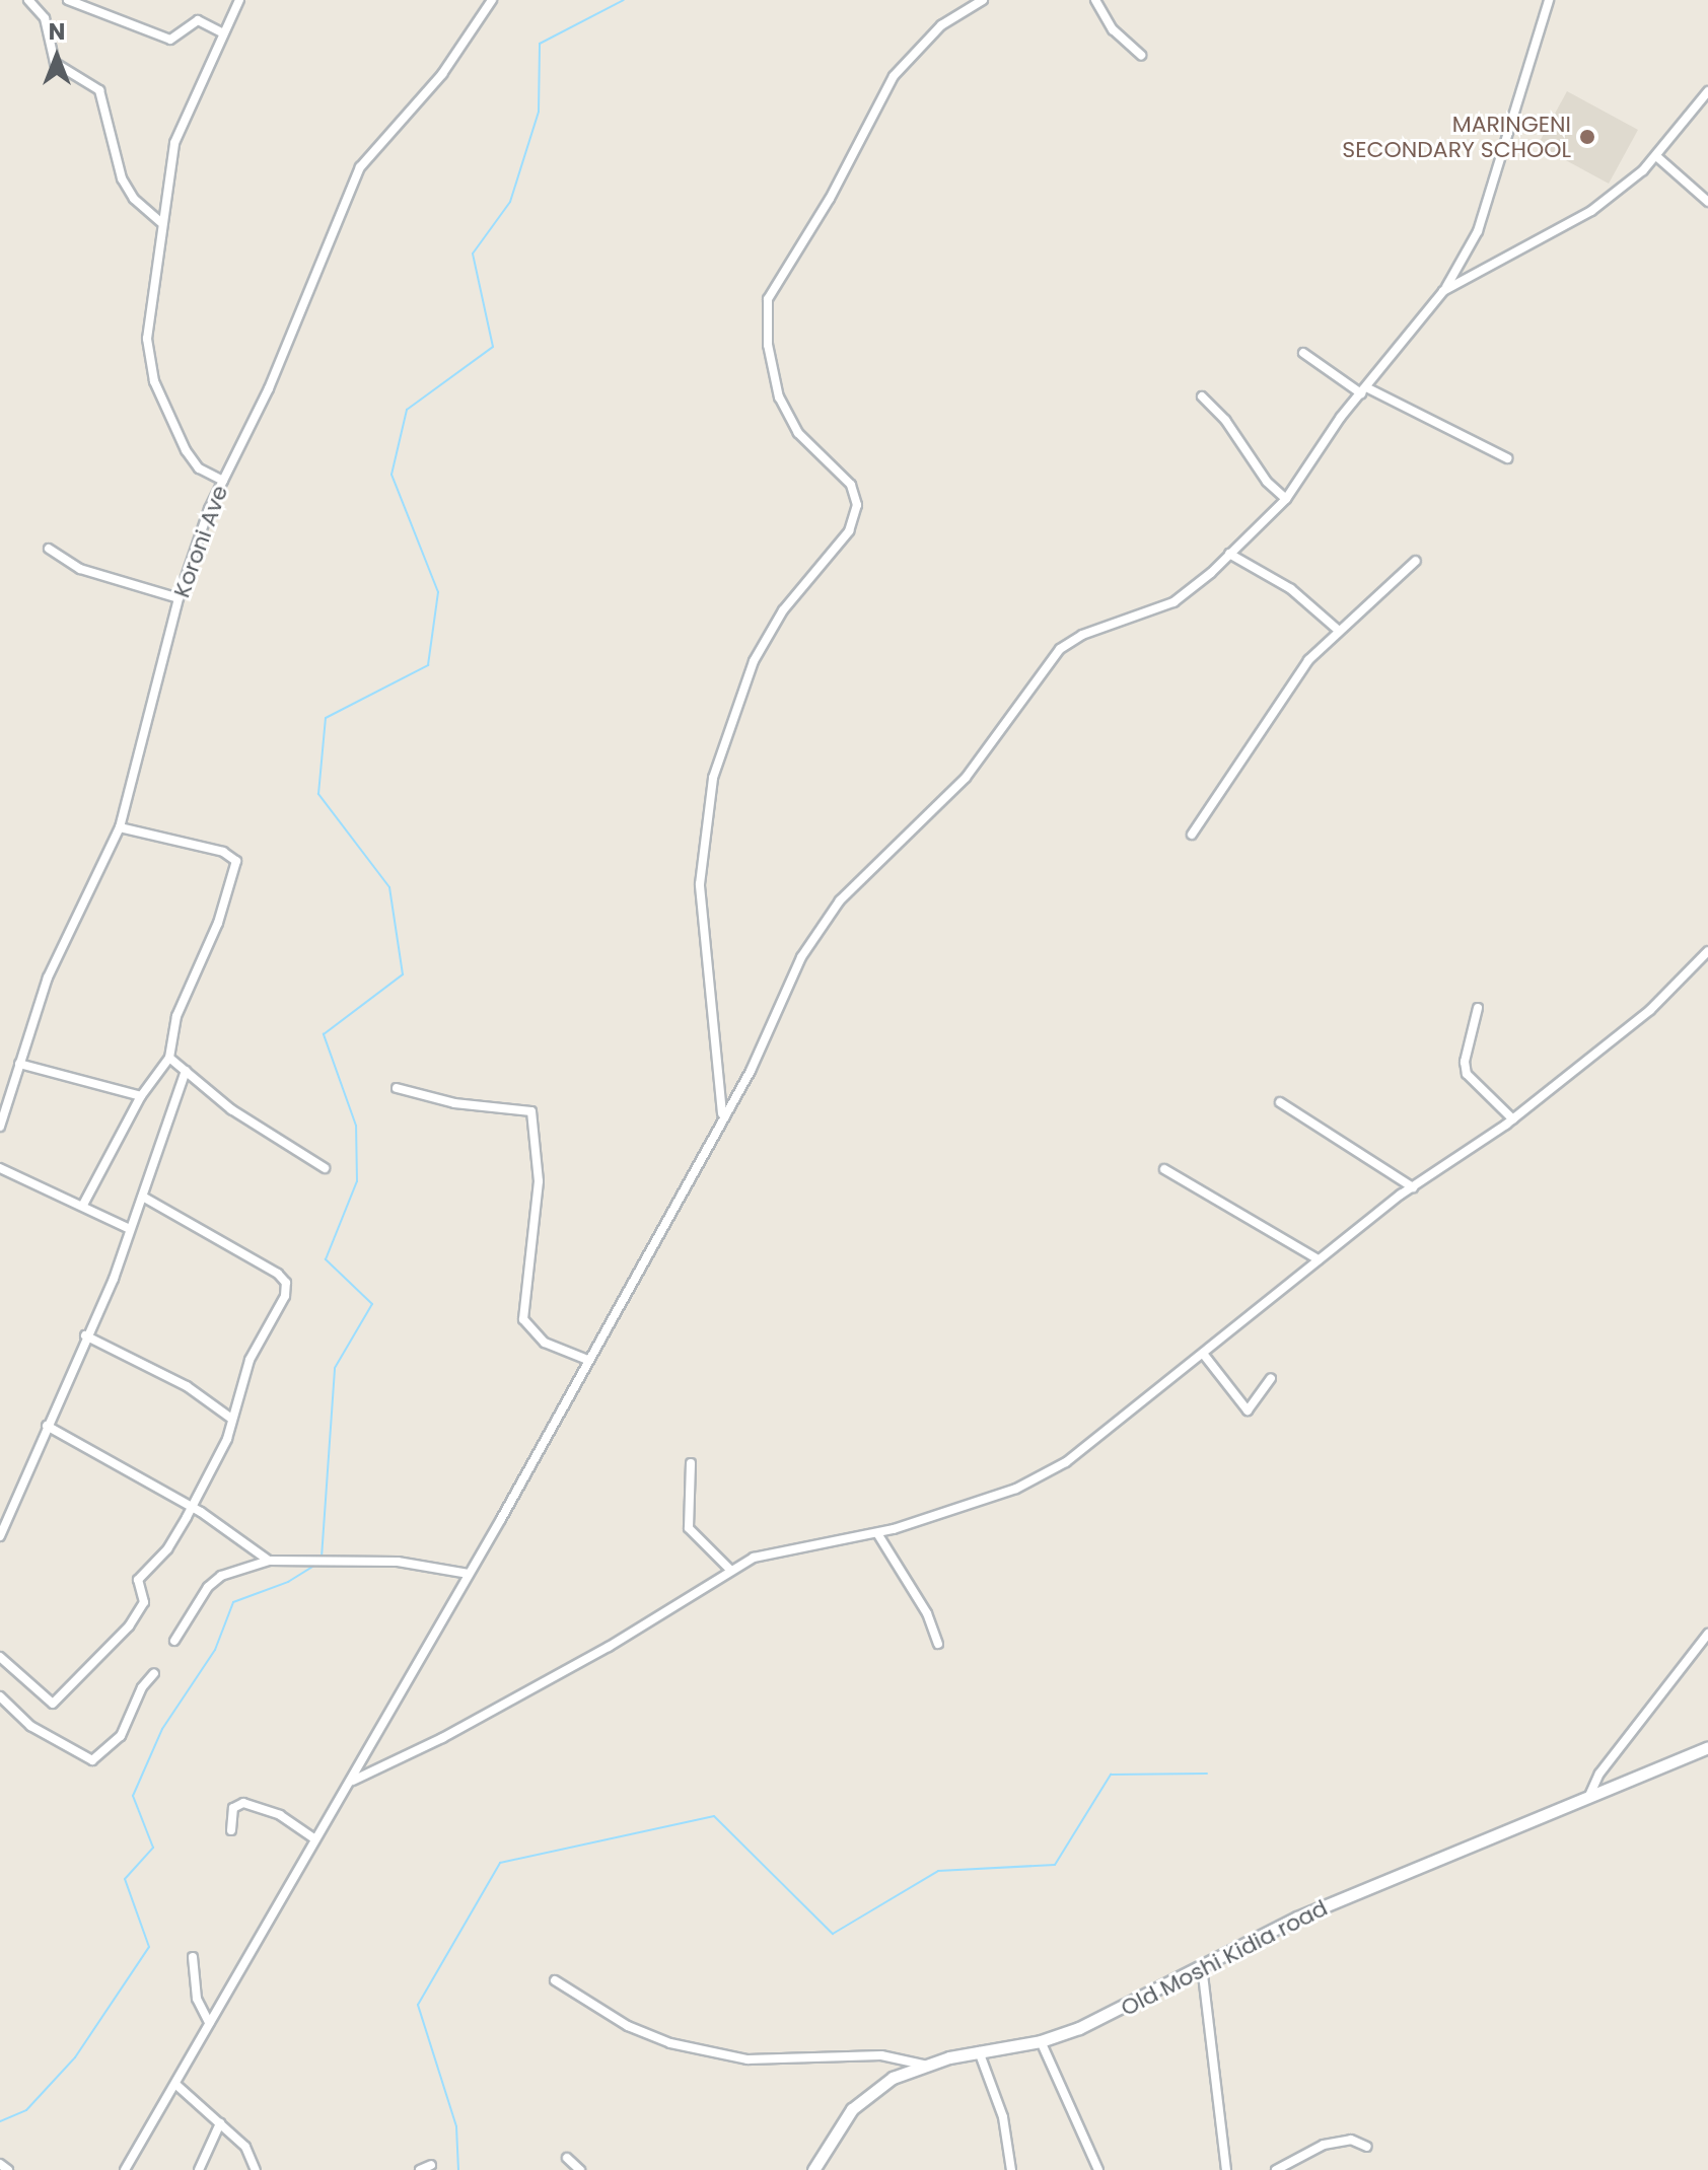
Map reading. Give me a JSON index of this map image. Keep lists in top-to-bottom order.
{
  "streets": {
    "street": ["Koroni Ave", "Old Moshi Kidia road"]
  },
  "places": ["MARINGENI SECONDARY SCHOOL"],
  "north": "top"
}
